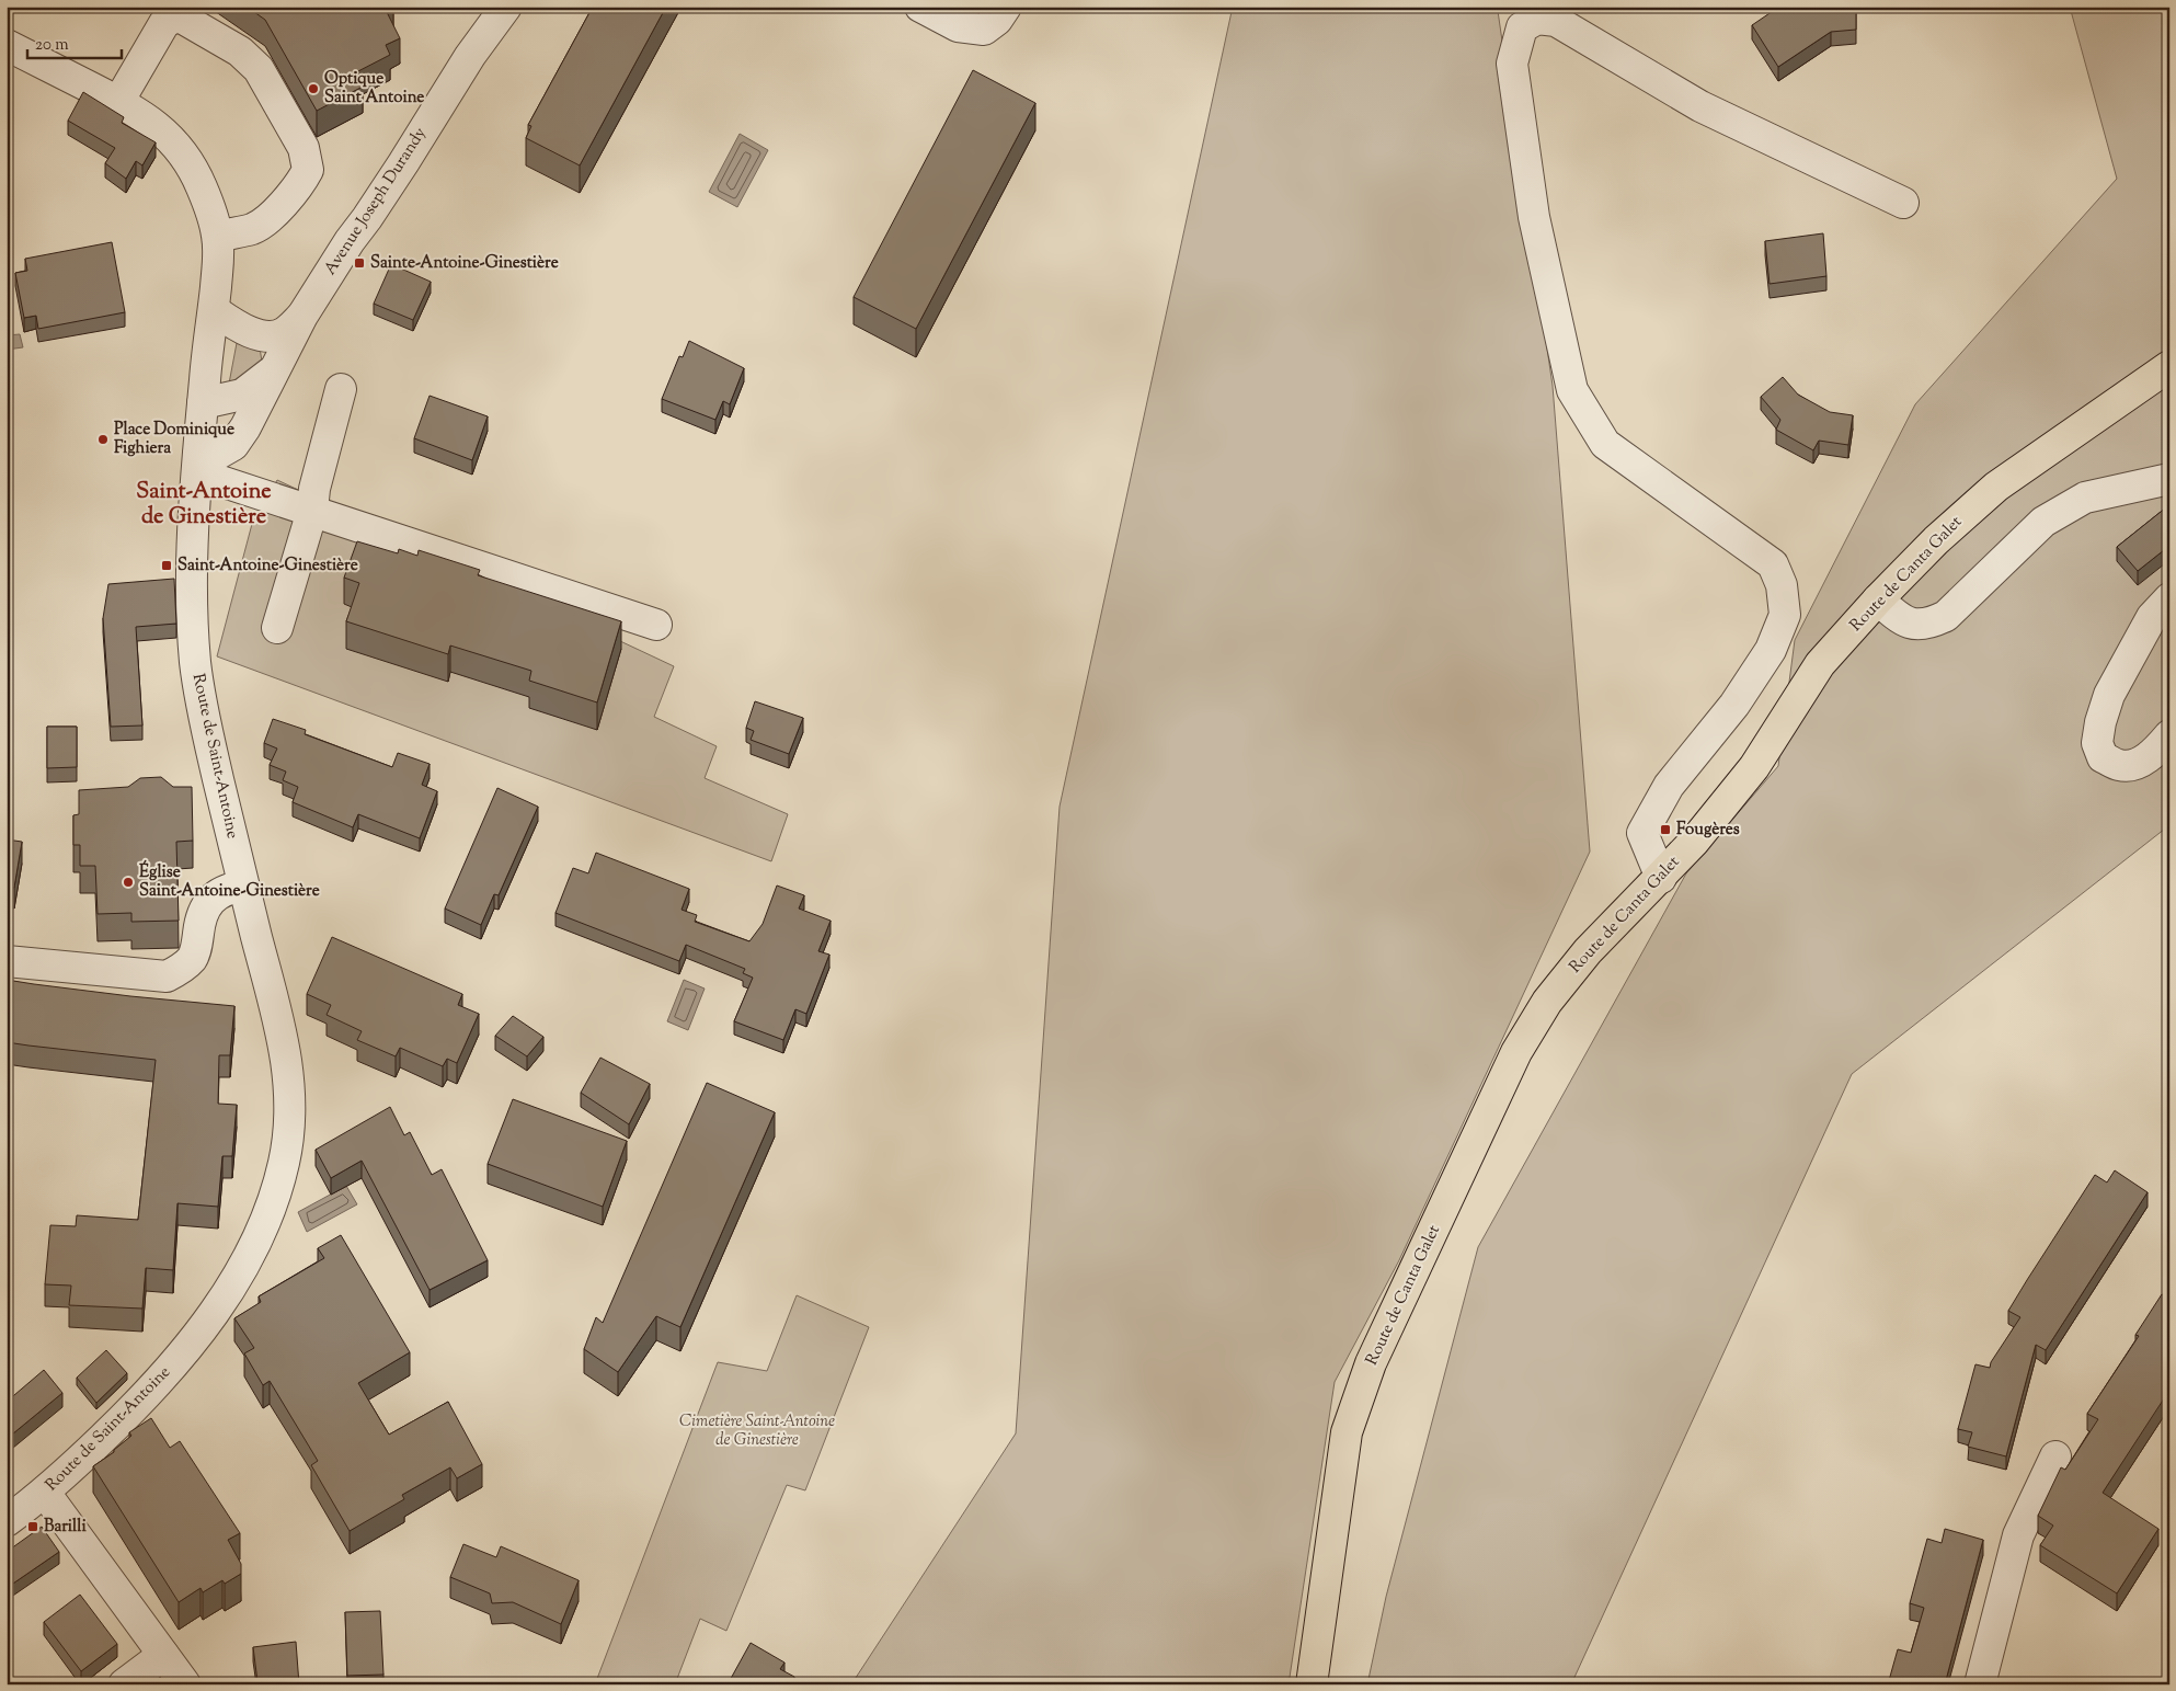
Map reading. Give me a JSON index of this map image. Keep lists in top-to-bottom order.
{
  "streets": {
    "main road": ["Route de Canta Galet"],
    "street": ["Avenue Joseph Durandy", "Route de Saint-Antoine"]
  },
  "districts": ["Saint-Antoine de Ginestière"],
  "parks": ["Cimetière Saint-Antoine de Ginestière"],
  "places": {
    "other": ["Optique Saint Antoine", "Place Dominique Fighiera", "Église Saint-Antoine-Ginestière"],
    "transit": [
      "Sainte-Antoine-Ginestière",
      "Saint-Antoine-Ginestière",
      "Fougères",
      "Barilli"
    ]
  },
  "scale_bar": "20 m"
}
